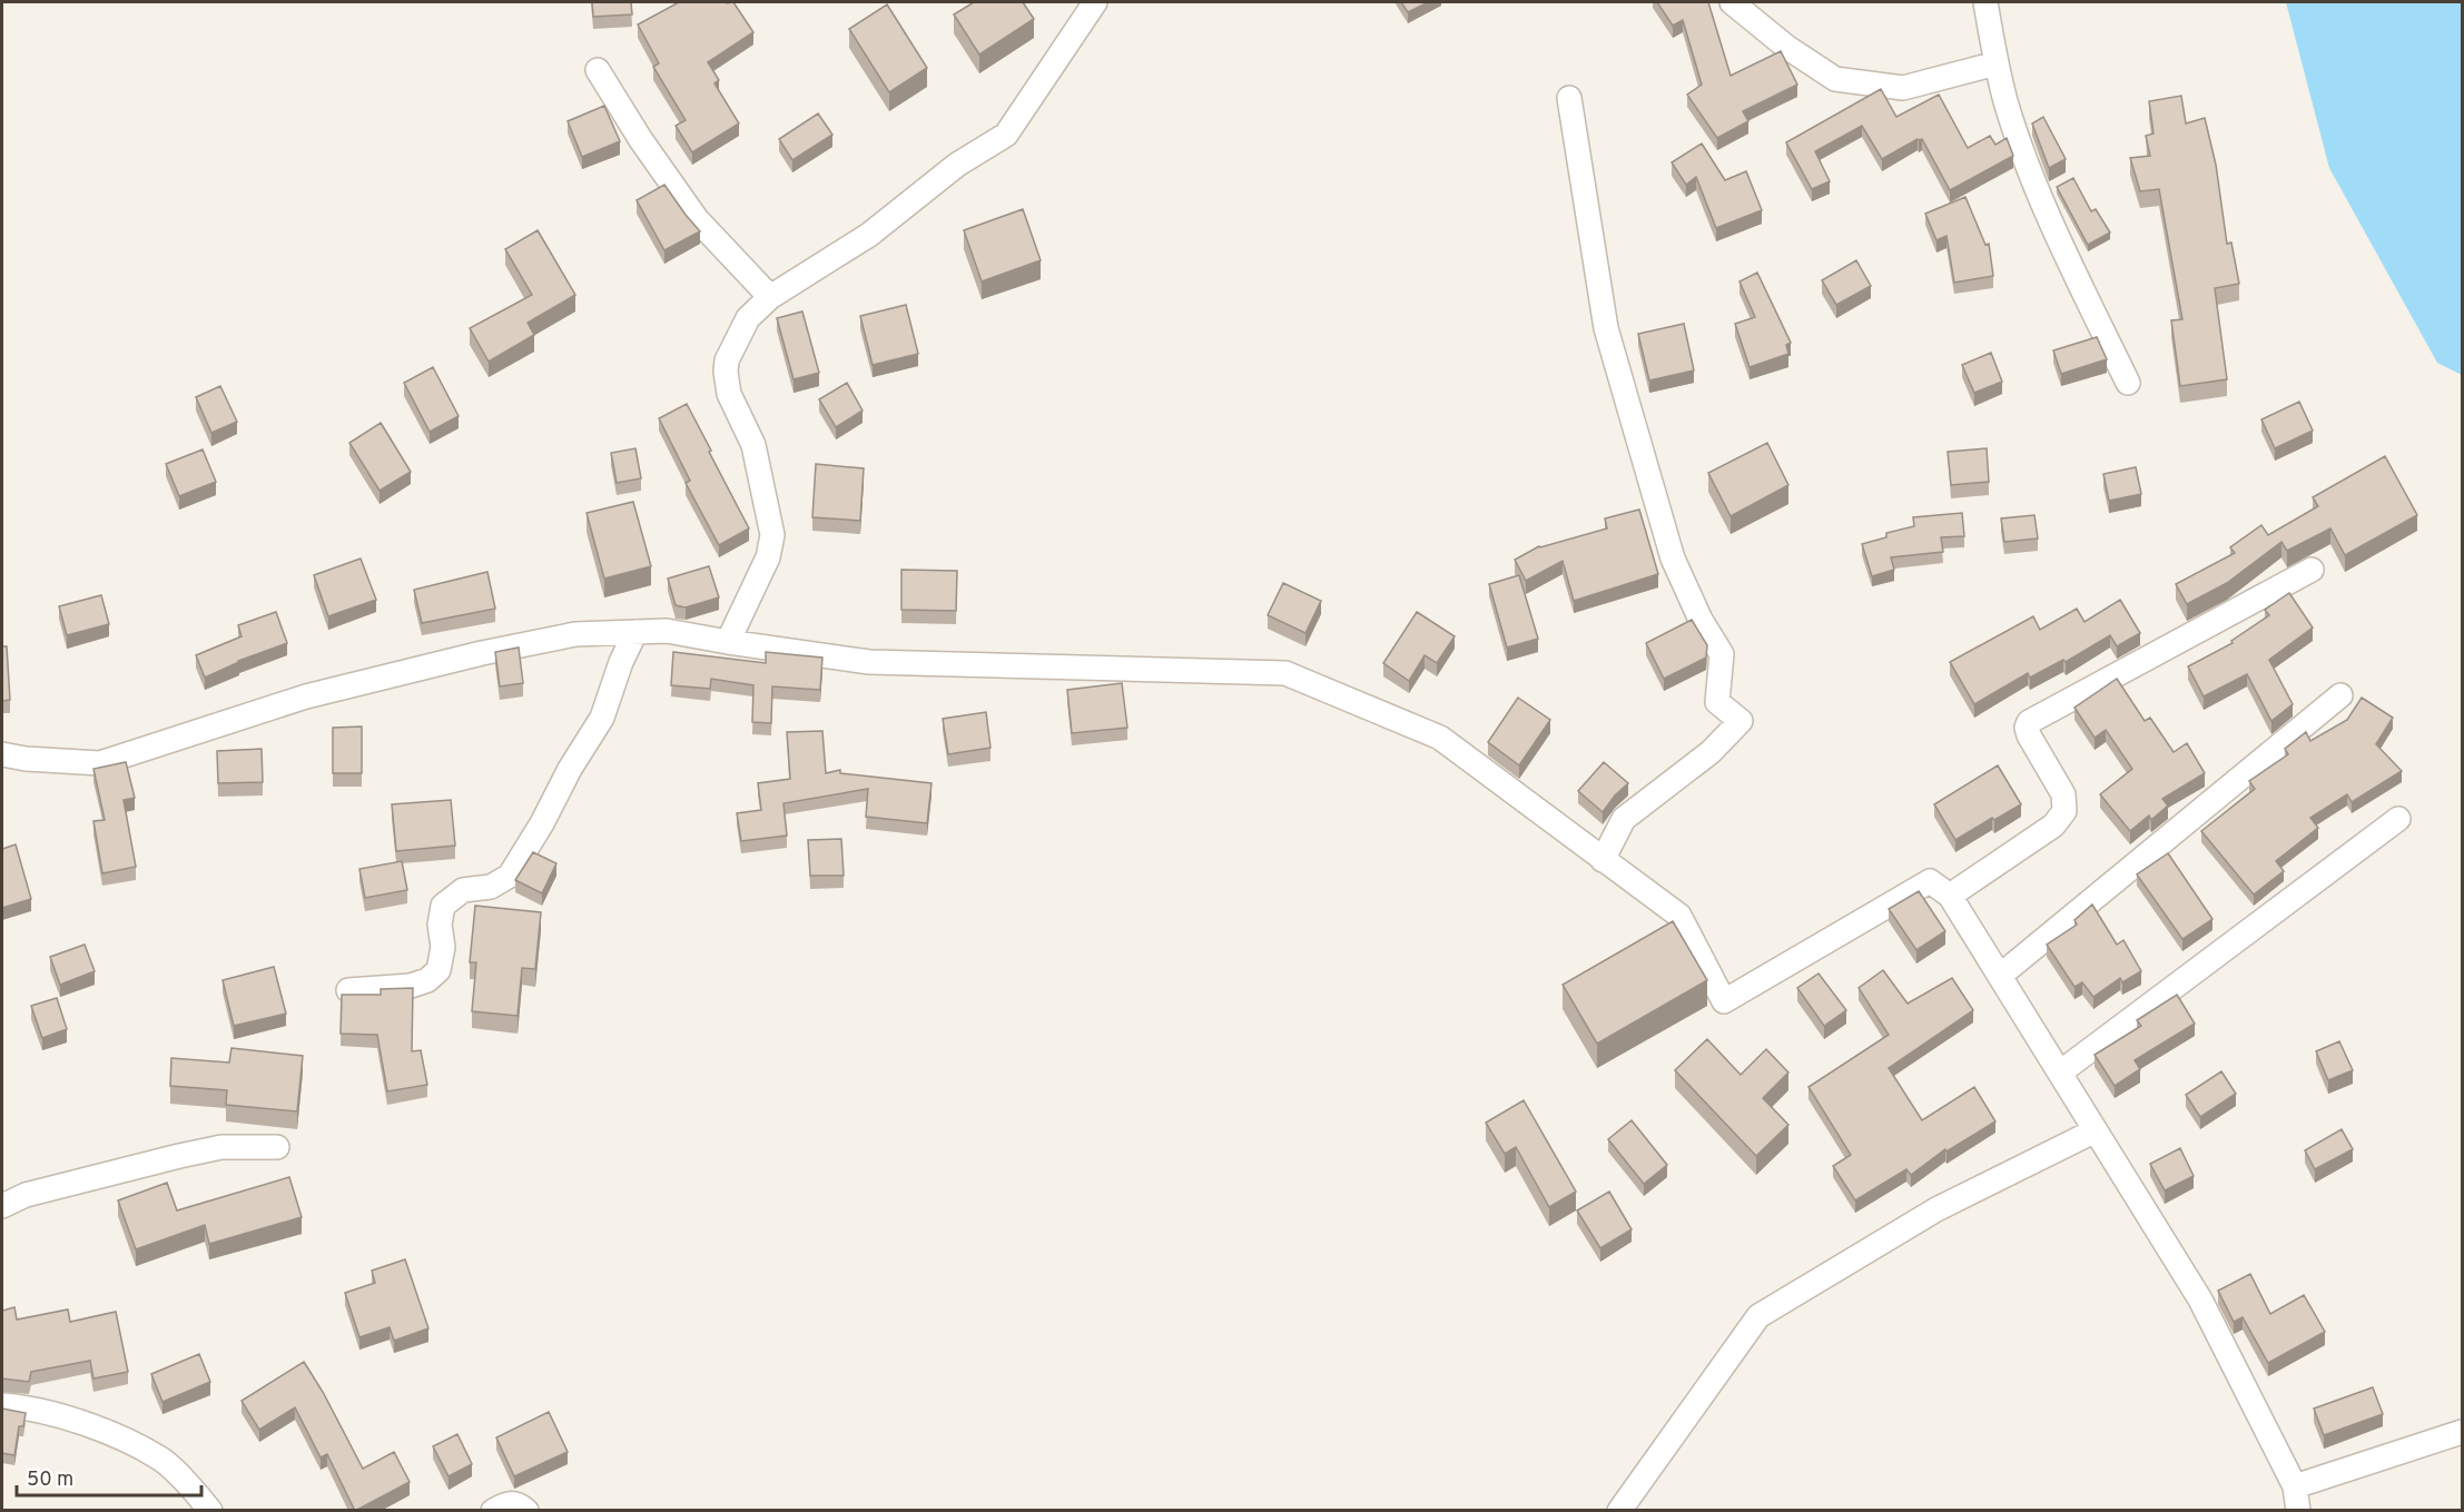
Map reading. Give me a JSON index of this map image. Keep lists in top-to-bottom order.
{
  "scale_bar": "50 m"
}
